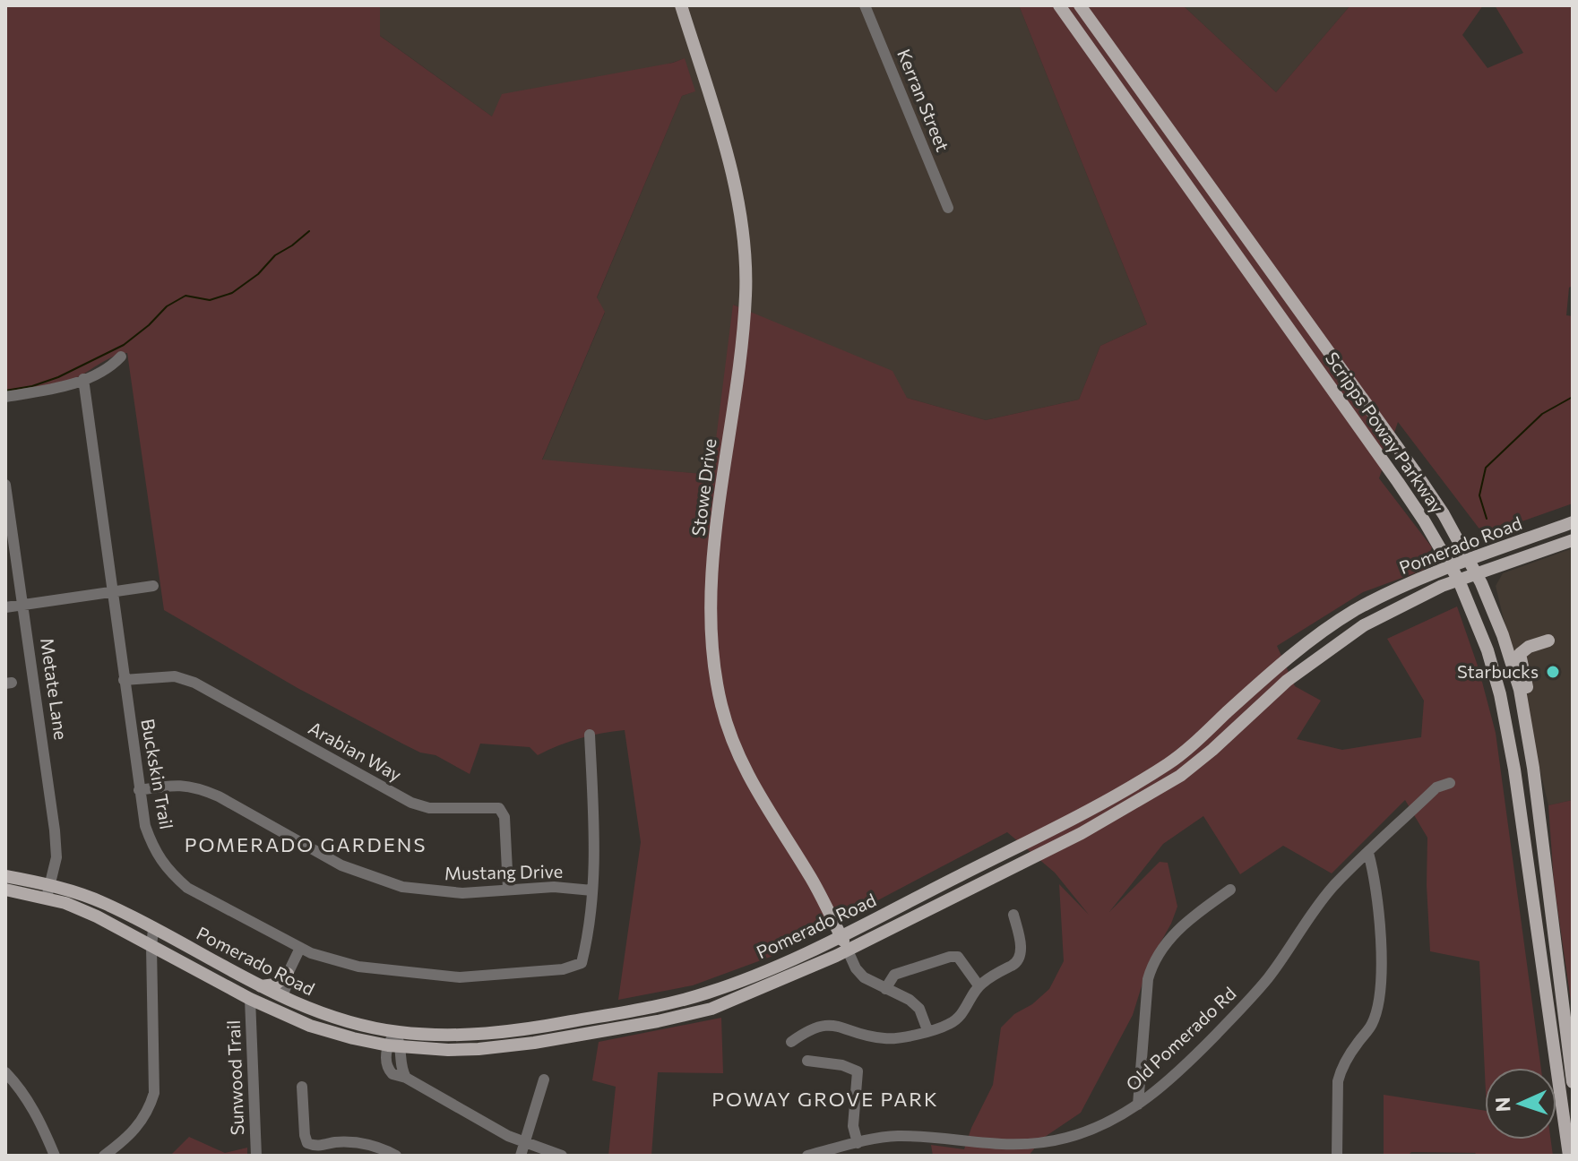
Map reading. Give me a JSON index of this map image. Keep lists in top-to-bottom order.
{
  "streets": {
    "main road": ["Scripps Poway Parkway", "Stowe Drive", "Pomerado Road"],
    "street": [
      "Kerran Street",
      "Metate Lane",
      "Arabian Way",
      "Buckskin Trail",
      "Mustang Drive",
      "Old Pomerado Rd",
      "Sunwood Trail"
    ]
  },
  "crossings": [
    ["Scripps Poway Parkway", "Pomerado Road"],
    ["Stowe Drive", "Pomerado Road"],
    ["Pomerado Road", "Metate Lane"],
    ["Pomerado Road", "Sunwood Trail"],
    ["Arabian Way", "Buckskin Trail"],
    ["Arabian Way", "Mustang Drive"],
    ["Buckskin Trail", "Mustang Drive"]
  ],
  "districts": ["POMERADO GARDENS", "POWAY GROVE PARK"],
  "places": ["Starbucks"],
  "north": "left"
}
